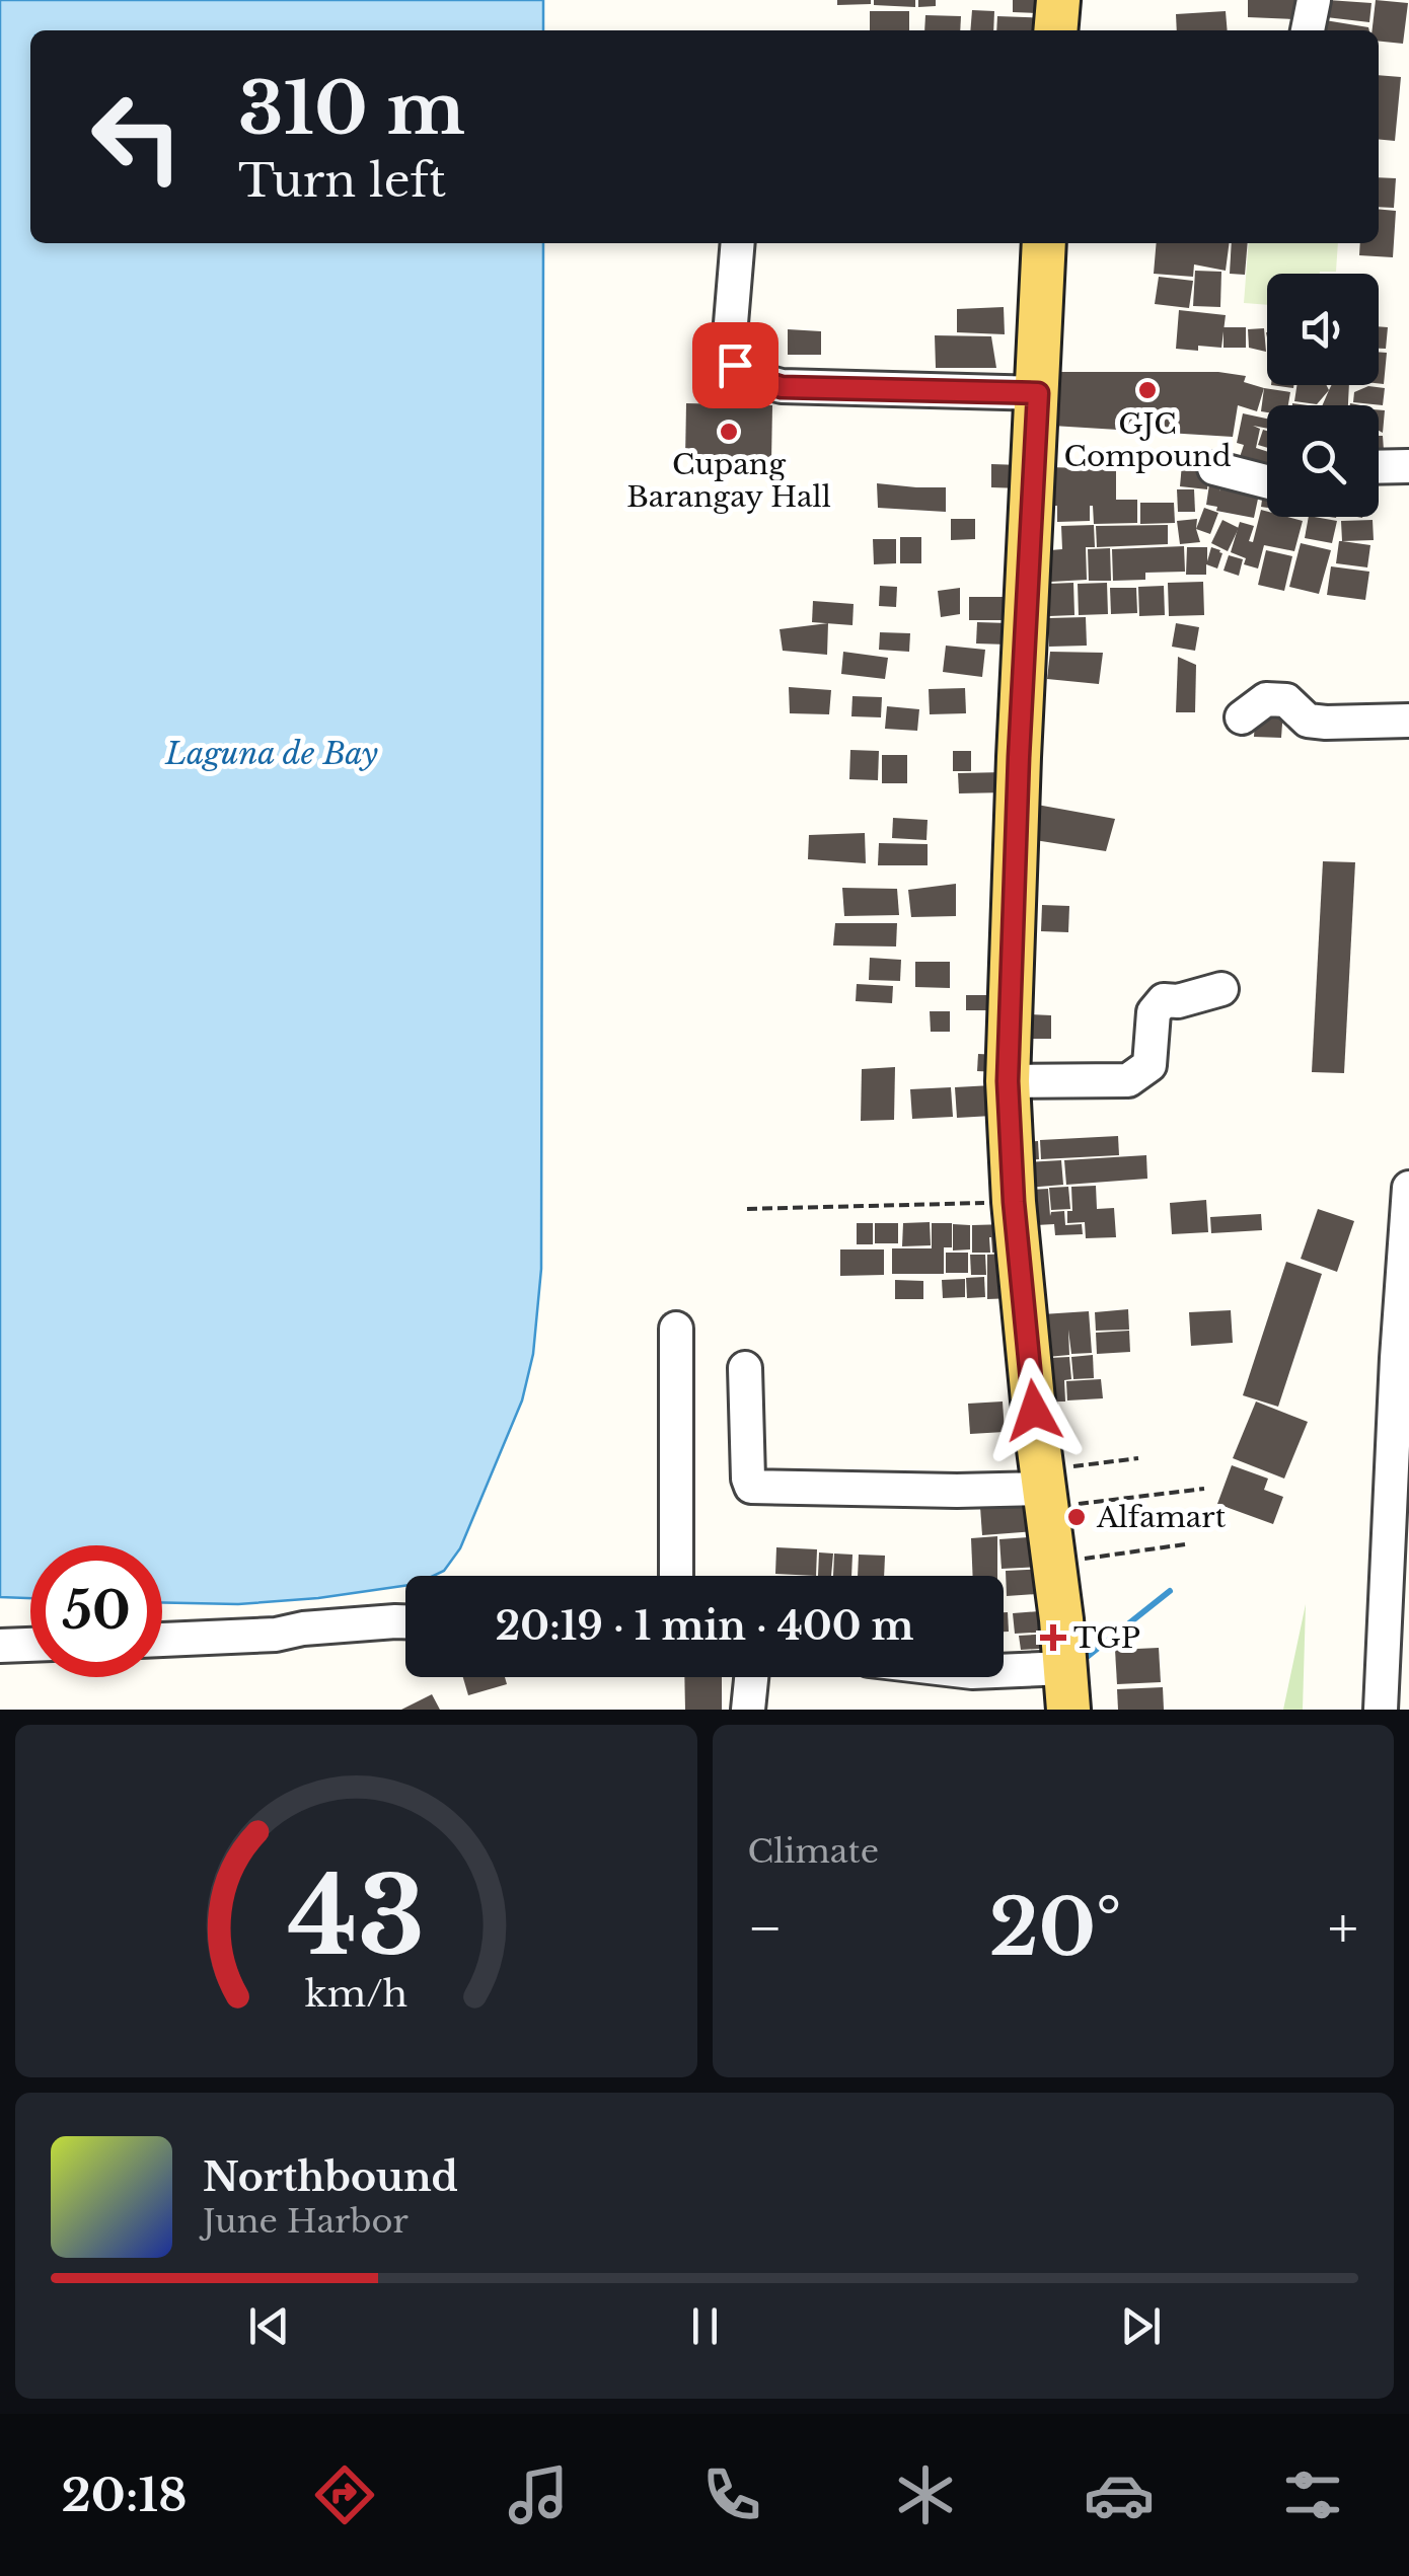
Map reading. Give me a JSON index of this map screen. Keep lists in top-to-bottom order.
{
  "water": ["Laguna de Bay"],
  "places": {
    "other": ["GJC Compound", "Cupang Barangay Hall", "Alfamart"],
    "health": ["TGP"]
  },
  "page": {
    "turn": ["310 m", "Turn left"],
    "limit": "50",
    "trip": "20:19 · 1 min · 400 m",
    "tile": "Climate",
    "heat": ["−", "20°", "+"],
    "song": ["Northbound", "June Harbor"],
    "tabs": "20:18",
    "gauge": ["43", "km/h"]
  }
}
